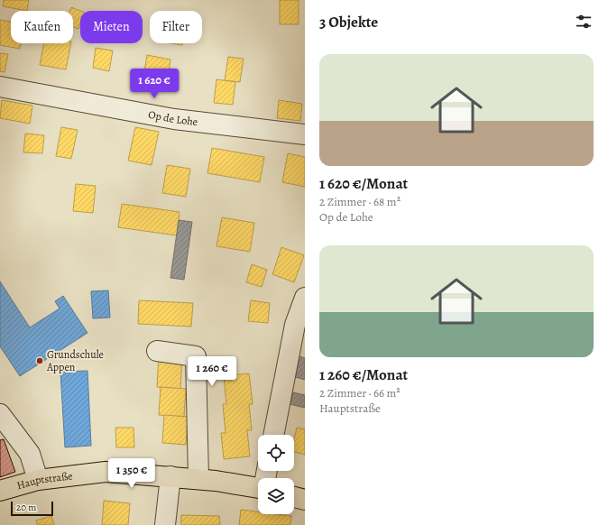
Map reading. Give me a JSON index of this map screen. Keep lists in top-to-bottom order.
{
  "streets": {
    "main road": ["Hauptstraße"],
    "street": ["Op de Lohe"]
  },
  "places": ["Grundschule Appen"],
  "scale_bar": "20 m",
  "page": {
    "heading": "3 Objekte",
    "chip": ["Kaufen", "Mieten", "Filter"],
    "list": [
      {
        "name": "1 620 €/Monat",
        "note": "2 Zimmer · 68 m² · Op de Lohe"
      },
      {
        "name": "1 260 €/Monat",
        "note": "2 Zimmer · 66 m² · Hauptstraße"
      }
    ],
    "price": ["1 620 €", "1 260 €", "1 350 €"],
    "scale": "20 m"
  }
}
